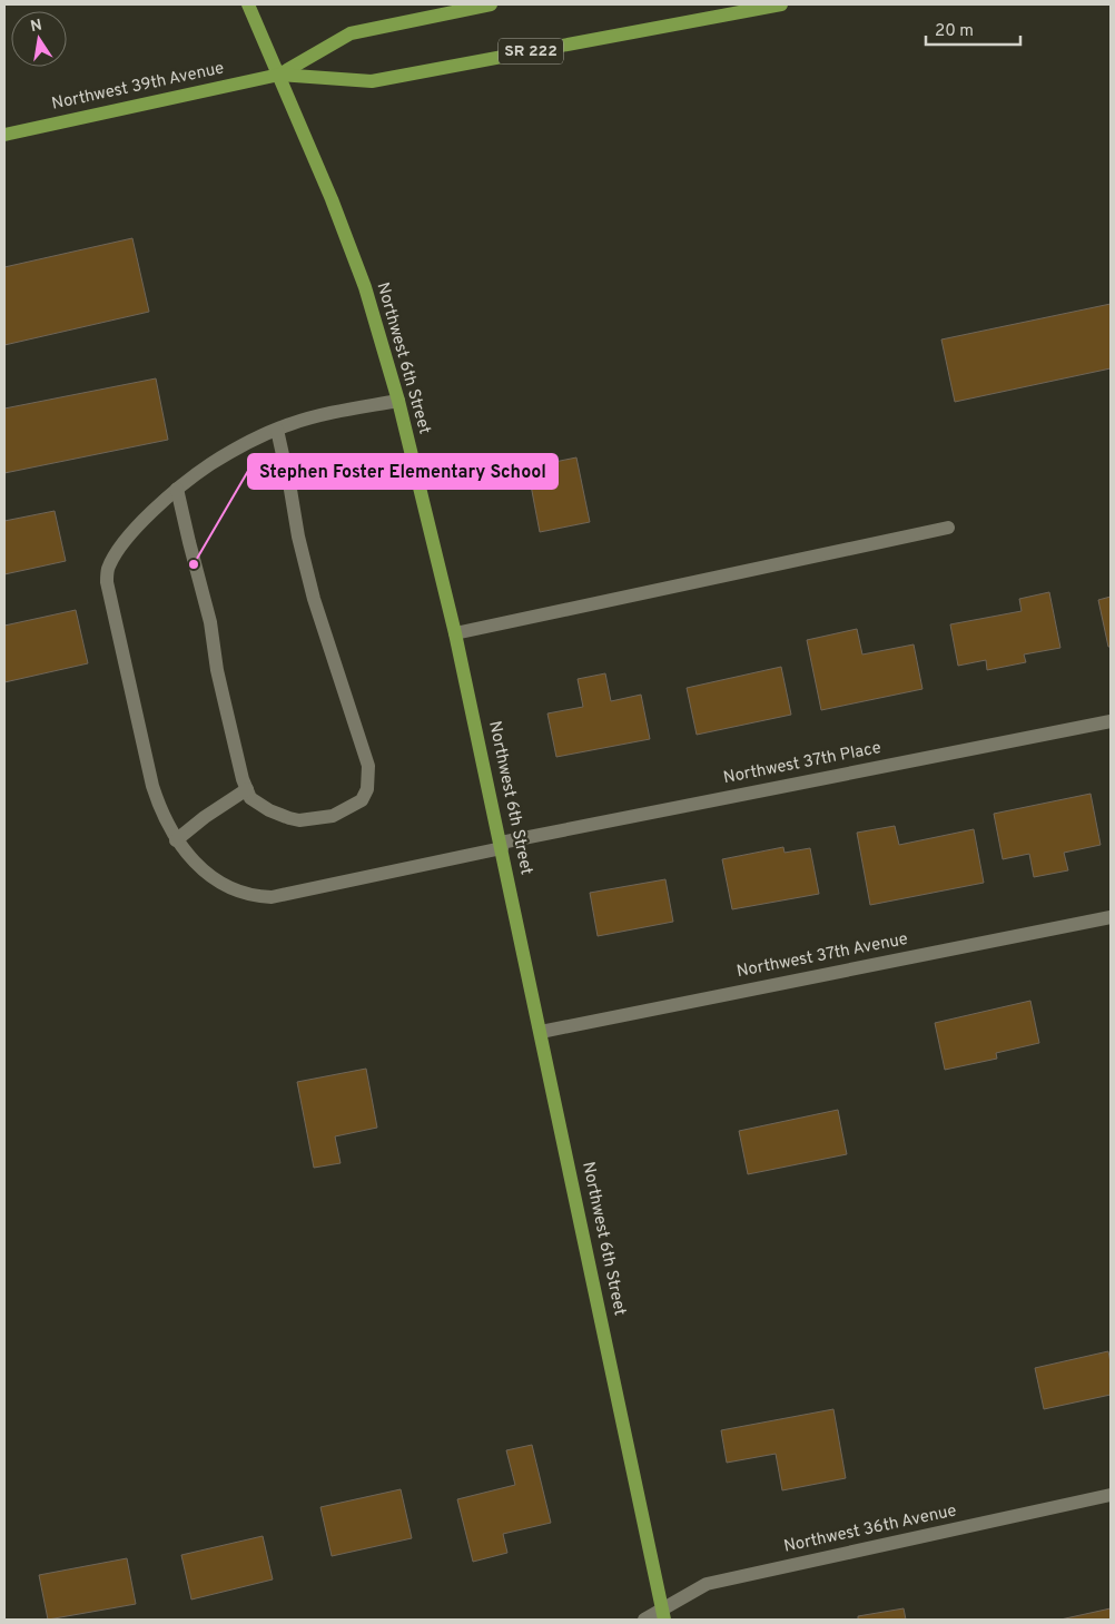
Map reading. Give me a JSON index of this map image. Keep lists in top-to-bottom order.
{
  "streets": {
    "main road": ["SR 222", "Northwest 39th Avenue", "Northwest 6th Street"],
    "street": ["Northwest 37th Place", "Northwest 37th Avenue", "Northwest 36th Avenue"]
  },
  "crossings": [
    ["Northwest 39th Avenue", "Northwest 6th Street"],
    ["Northwest 6th Street", "Northwest 37th Place"],
    ["Northwest 6th Street", "Northwest 37th Avenue"],
    ["Northwest 6th Street", "Northwest 36th Avenue"]
  ],
  "places": ["Stephen Foster Elementary School"],
  "scale_bar": "20 m",
  "north": "top"
}
